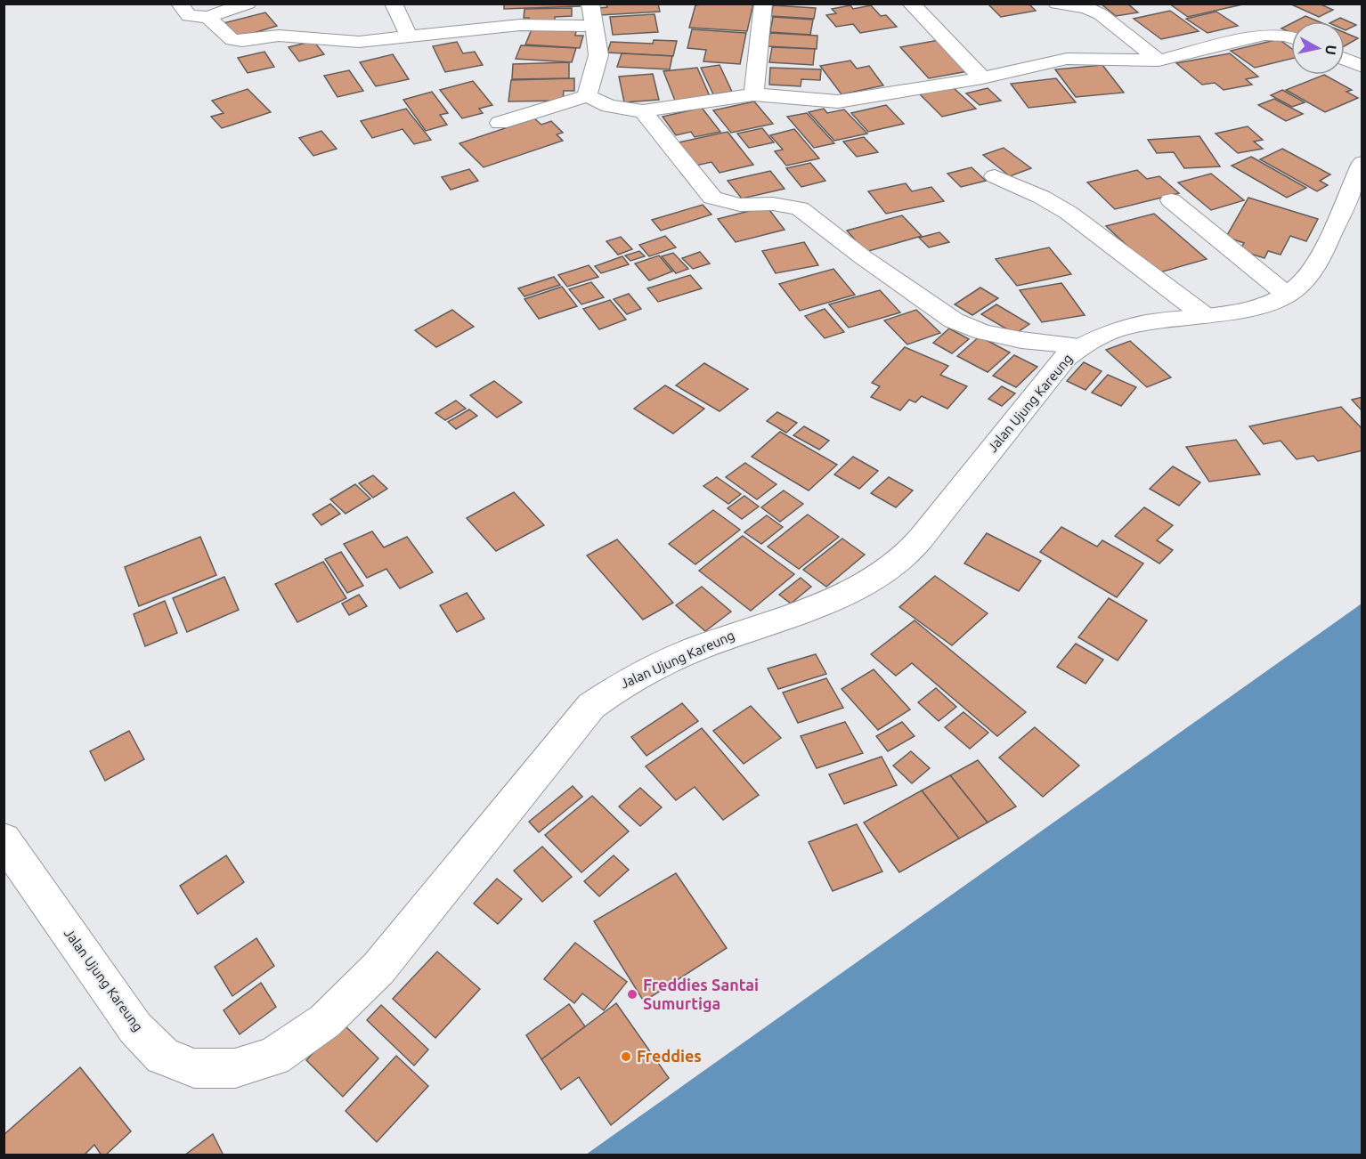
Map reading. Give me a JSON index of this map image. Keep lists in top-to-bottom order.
{
  "streets": {
    "street": ["Jalan Ujung Kareung"]
  },
  "places": ["Freddies Santai Sumurtiga", "Freddies"],
  "north": "right"
}
